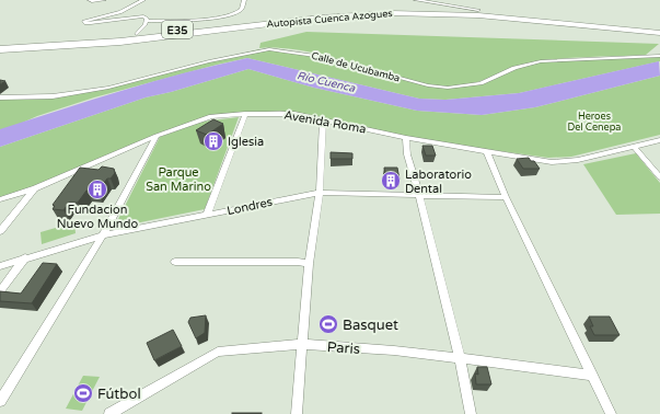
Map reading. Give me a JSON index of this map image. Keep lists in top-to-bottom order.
{
  "streets": {
    "highway": ["Autopista Cuenca Azogues", "E35"],
    "street": [
      "Calle de Ucubamba",
      "Avenida Roma",
      "Londres",
      "Paris"
    ]
  },
  "water": ["Río Cuenca"],
  "parks": ["Heroes Del Cenepa", "Parque San Marino"],
  "places": {
    "building": ["Iglesia", "Laboratorio Dental", "Fundacion Nuevo Mundo"],
    "sports": ["Basquet", "Fútbol"]
  }
}
